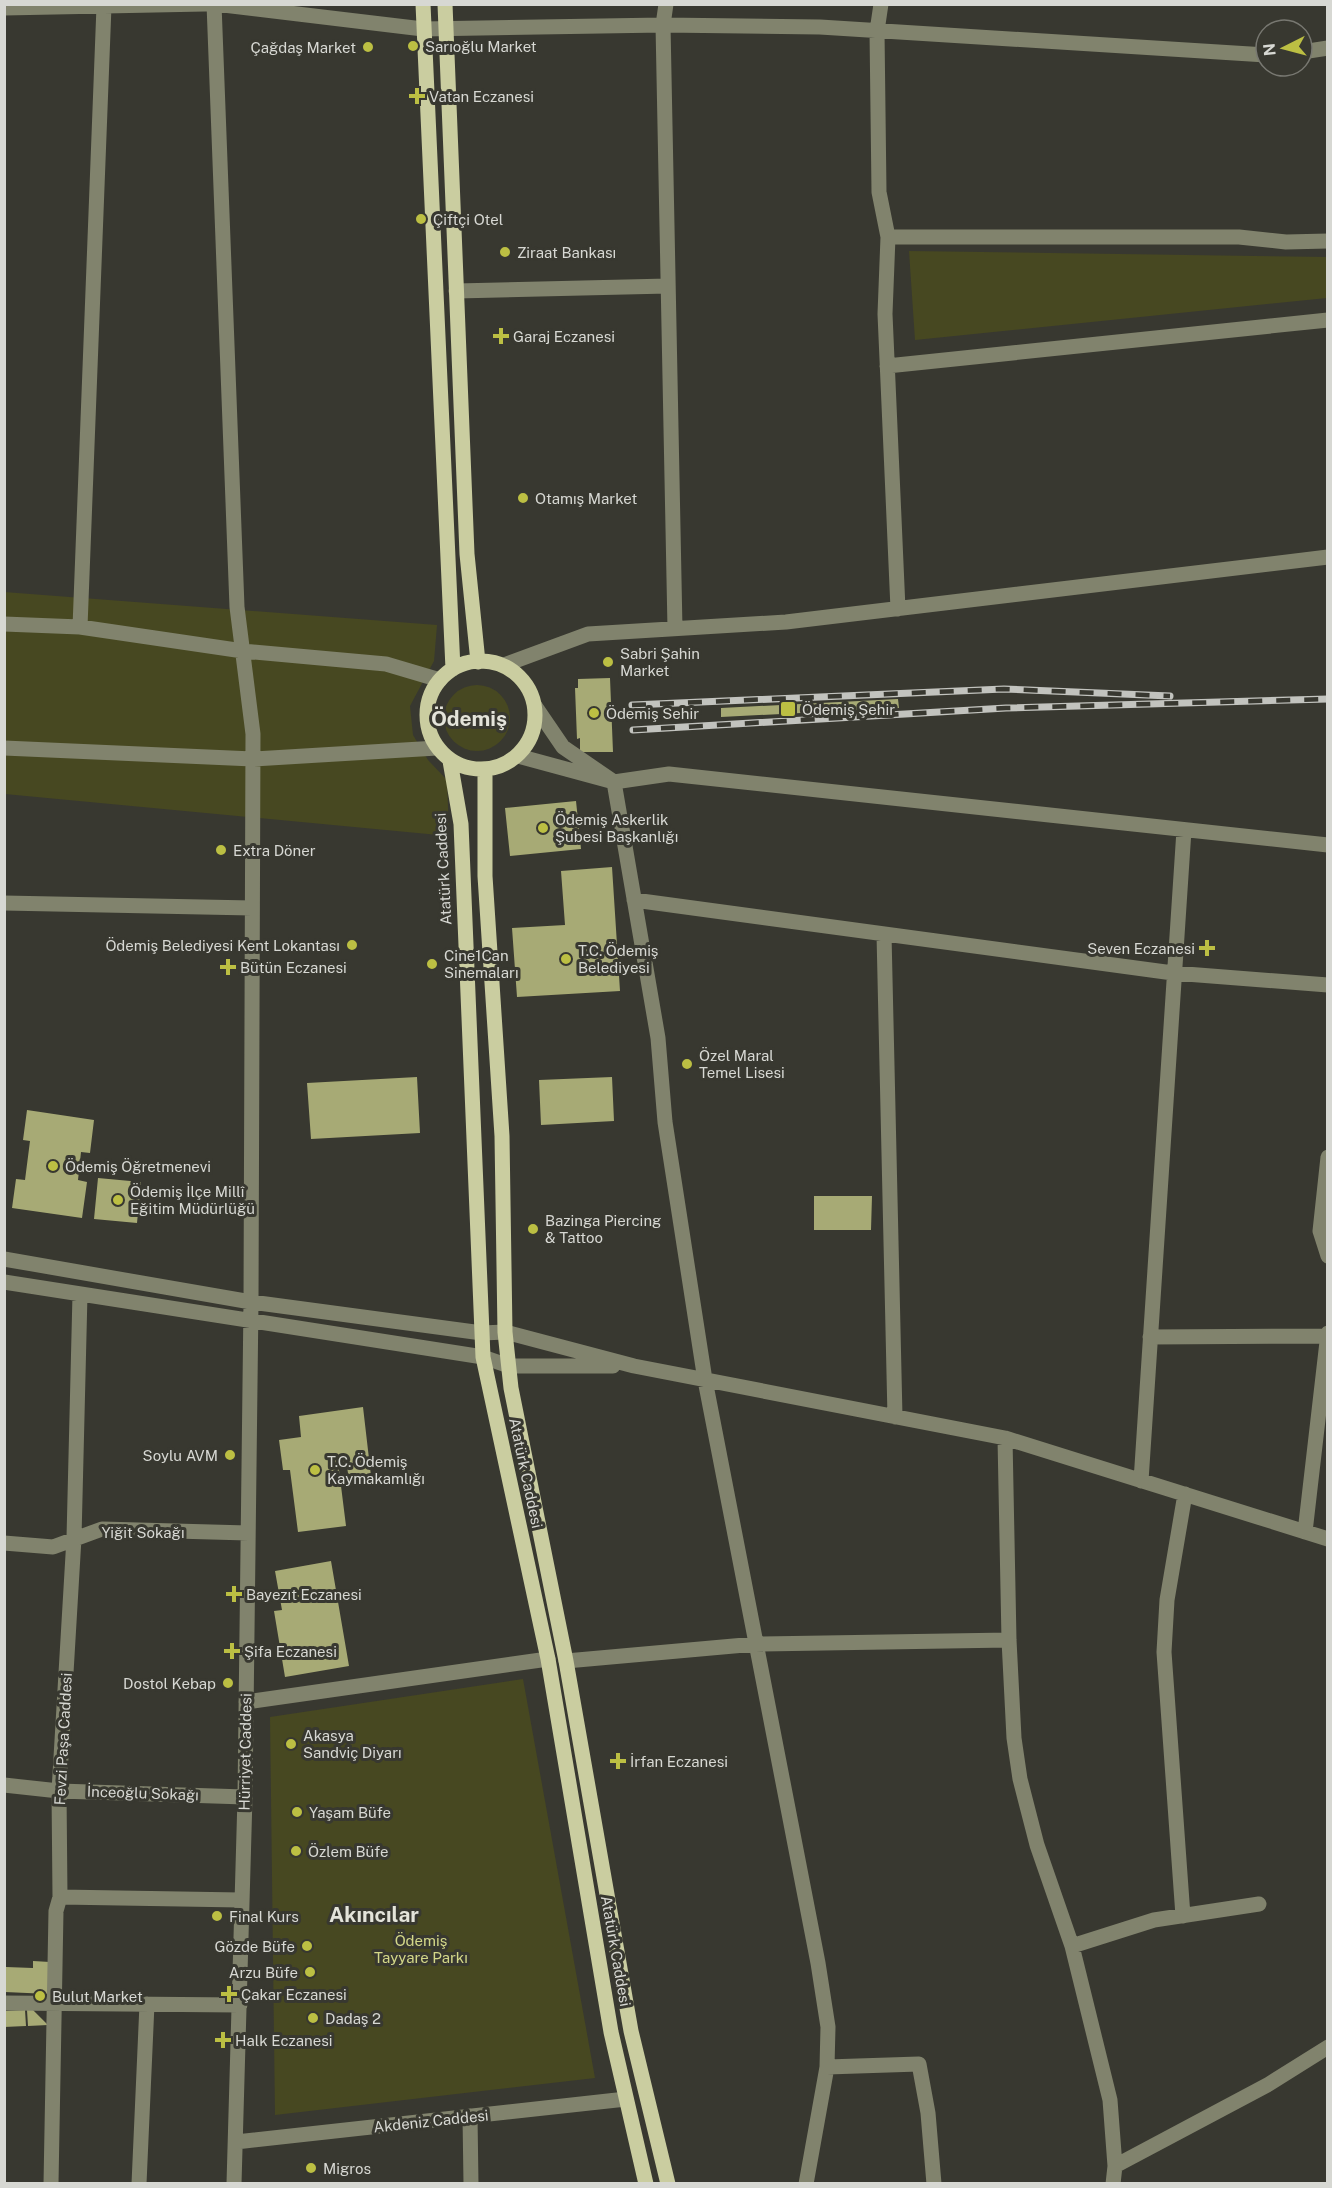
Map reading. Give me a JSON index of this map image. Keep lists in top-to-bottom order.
{
  "streets": {
    "main road": ["Atatürk Caddesi"],
    "street": [
      "Yiğit Sokağı",
      "Fevzi Paşa Caddesi",
      "Hürriyet Caddesi",
      "İnceoğlu Sokağı",
      "Akdeniz Caddesi"
    ]
  },
  "crossings": [
    ["Atatürk Caddesi", "Akdeniz Caddesi"],
    ["Yiğit Sokağı", "Fevzi Paşa Caddesi"],
    ["Yiğit Sokağı", "Hürriyet Caddesi"],
    ["Fevzi Paşa Caddesi", "İnceoğlu Sokağı"],
    ["Hürriyet Caddesi", "İnceoğlu Sokağı"],
    ["Hürriyet Caddesi", "Akdeniz Caddesi"]
  ],
  "districts": ["Ödemiş", "Akıncılar"],
  "parks": ["Ödemiş Tayyare Parkı"],
  "places": {
    "other": [
      "Sarıoğlu Market",
      "Çağdaş Market",
      "Çiftçi Otel",
      "Ziraat Bankası",
      "Otamış Market",
      "Sabri Şahin Market",
      "Ödemiş Sehir",
      "Ödemiş Askerlik Şubesi Başkanlığı",
      "Extra Döner",
      "Ödemiş Belediyesi Kent Lokantası",
      "T.C. Ödemiş Belediyesi",
      "Cine1Can Sinemaları",
      "Özel Maral Temel Lisesi",
      "Ödemiş Öğretmenevi",
      "Ödemiş İlçe Millî Eğitim Müdürlüğü",
      "Bazinga Piercing & Tattoo",
      "Soylu AVM",
      "T.C. Ödemiş Kaymakamlığı",
      "Dostol Kebap",
      "Akasya Sandviç Diyarı",
      "Yaşam Büfe",
      "Özlem Büfe",
      "Final Kurs",
      "Gözde Büfe",
      "Arzu Büfe",
      "Bulut Market",
      "Dadaş 2",
      "Migros"
    ],
    "health": [
      "Vatan Eczanesi",
      "Garaj Eczanesi",
      "Seven Eczanesi",
      "Bütün Eczanesi",
      "Bayezıt Eczanesi",
      "Şifa Eczanesi",
      "İrfan Eczanesi",
      "Çakar Eczanesi",
      "Halk Eczanesi"
    ],
    "transit": ["Ödemiş Şehir"]
  },
  "north": "left"
}
